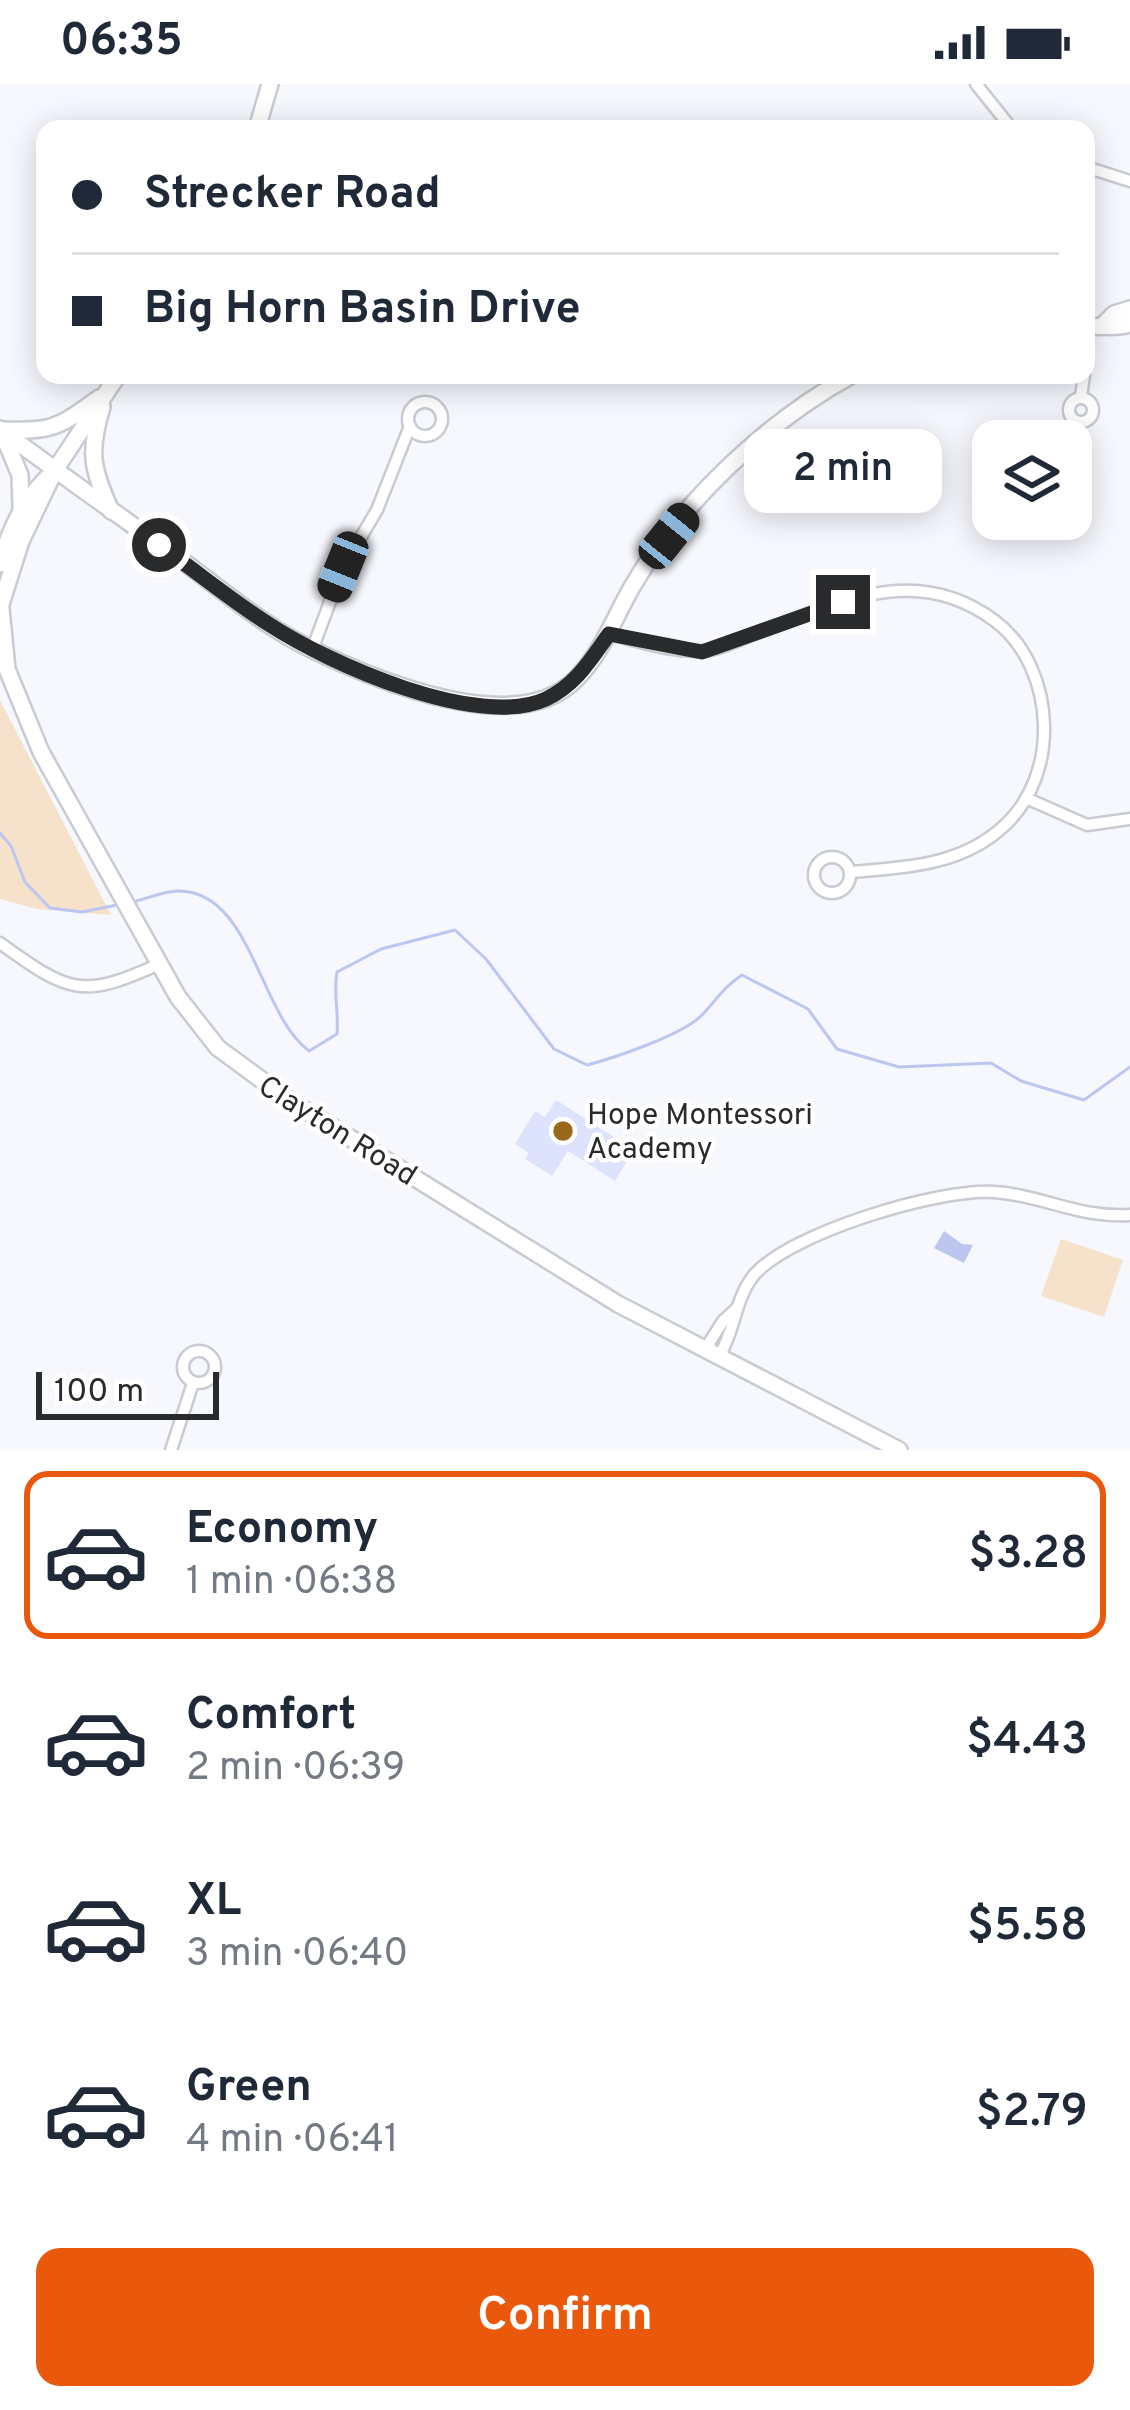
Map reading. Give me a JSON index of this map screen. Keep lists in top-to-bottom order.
{
  "streets": {
    "main road": ["Clayton Road"]
  },
  "places": ["Hope Montessori Academy"],
  "scale_bar": "100 m",
  "page": {
    "status": "06:35",
    "banner": ["Strecker Road", "Big Horn Basin Drive"],
    "bubble": "2 min",
    "scale": "100 m",
    "list": [
      {
        "name": "Economy",
        "note": "1 min · 06:38",
        "value": "$3.28"
      },
      {
        "name": "Comfort",
        "note": "2 min · 06:39",
        "value": "$4.43"
      },
      {
        "name": "XL",
        "note": "3 min · 06:40",
        "value": "$5.58"
      },
      {
        "name": "Green",
        "note": "4 min · 06:41",
        "value": "$2.79"
      }
    ],
    "buttons": "Confirm"
  }
}
